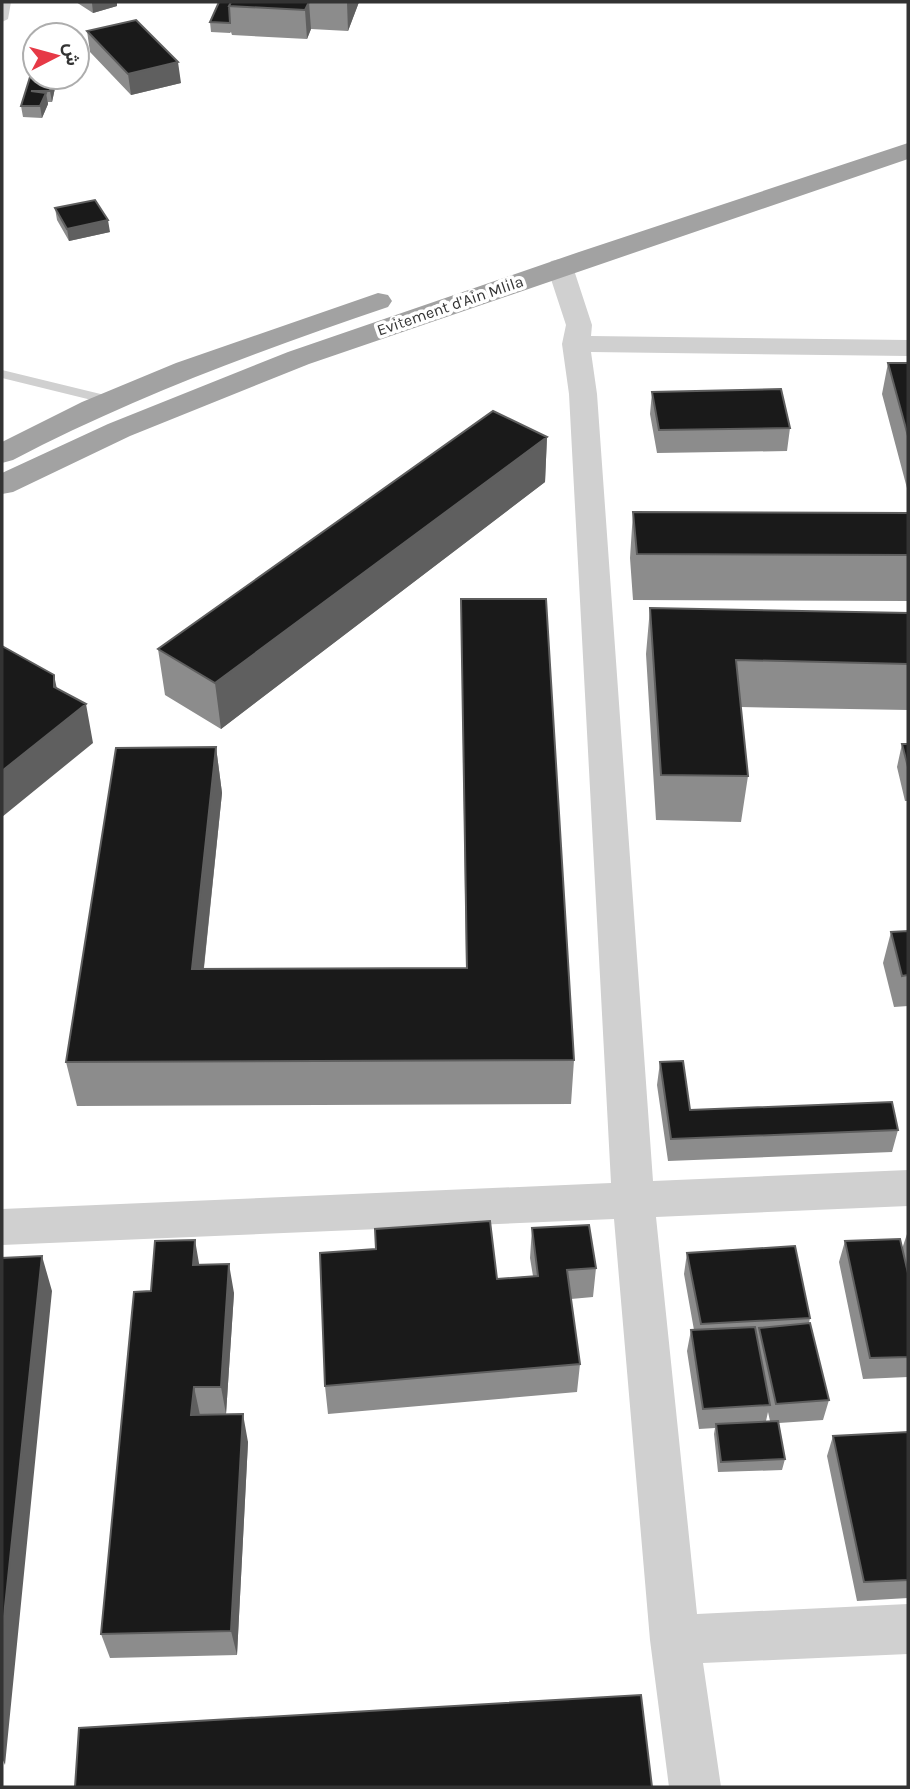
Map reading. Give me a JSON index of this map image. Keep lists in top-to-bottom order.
{
  "streets": {
    "highway": ["Evitement d'Ain Mlila"]
  },
  "north": "right"
}
